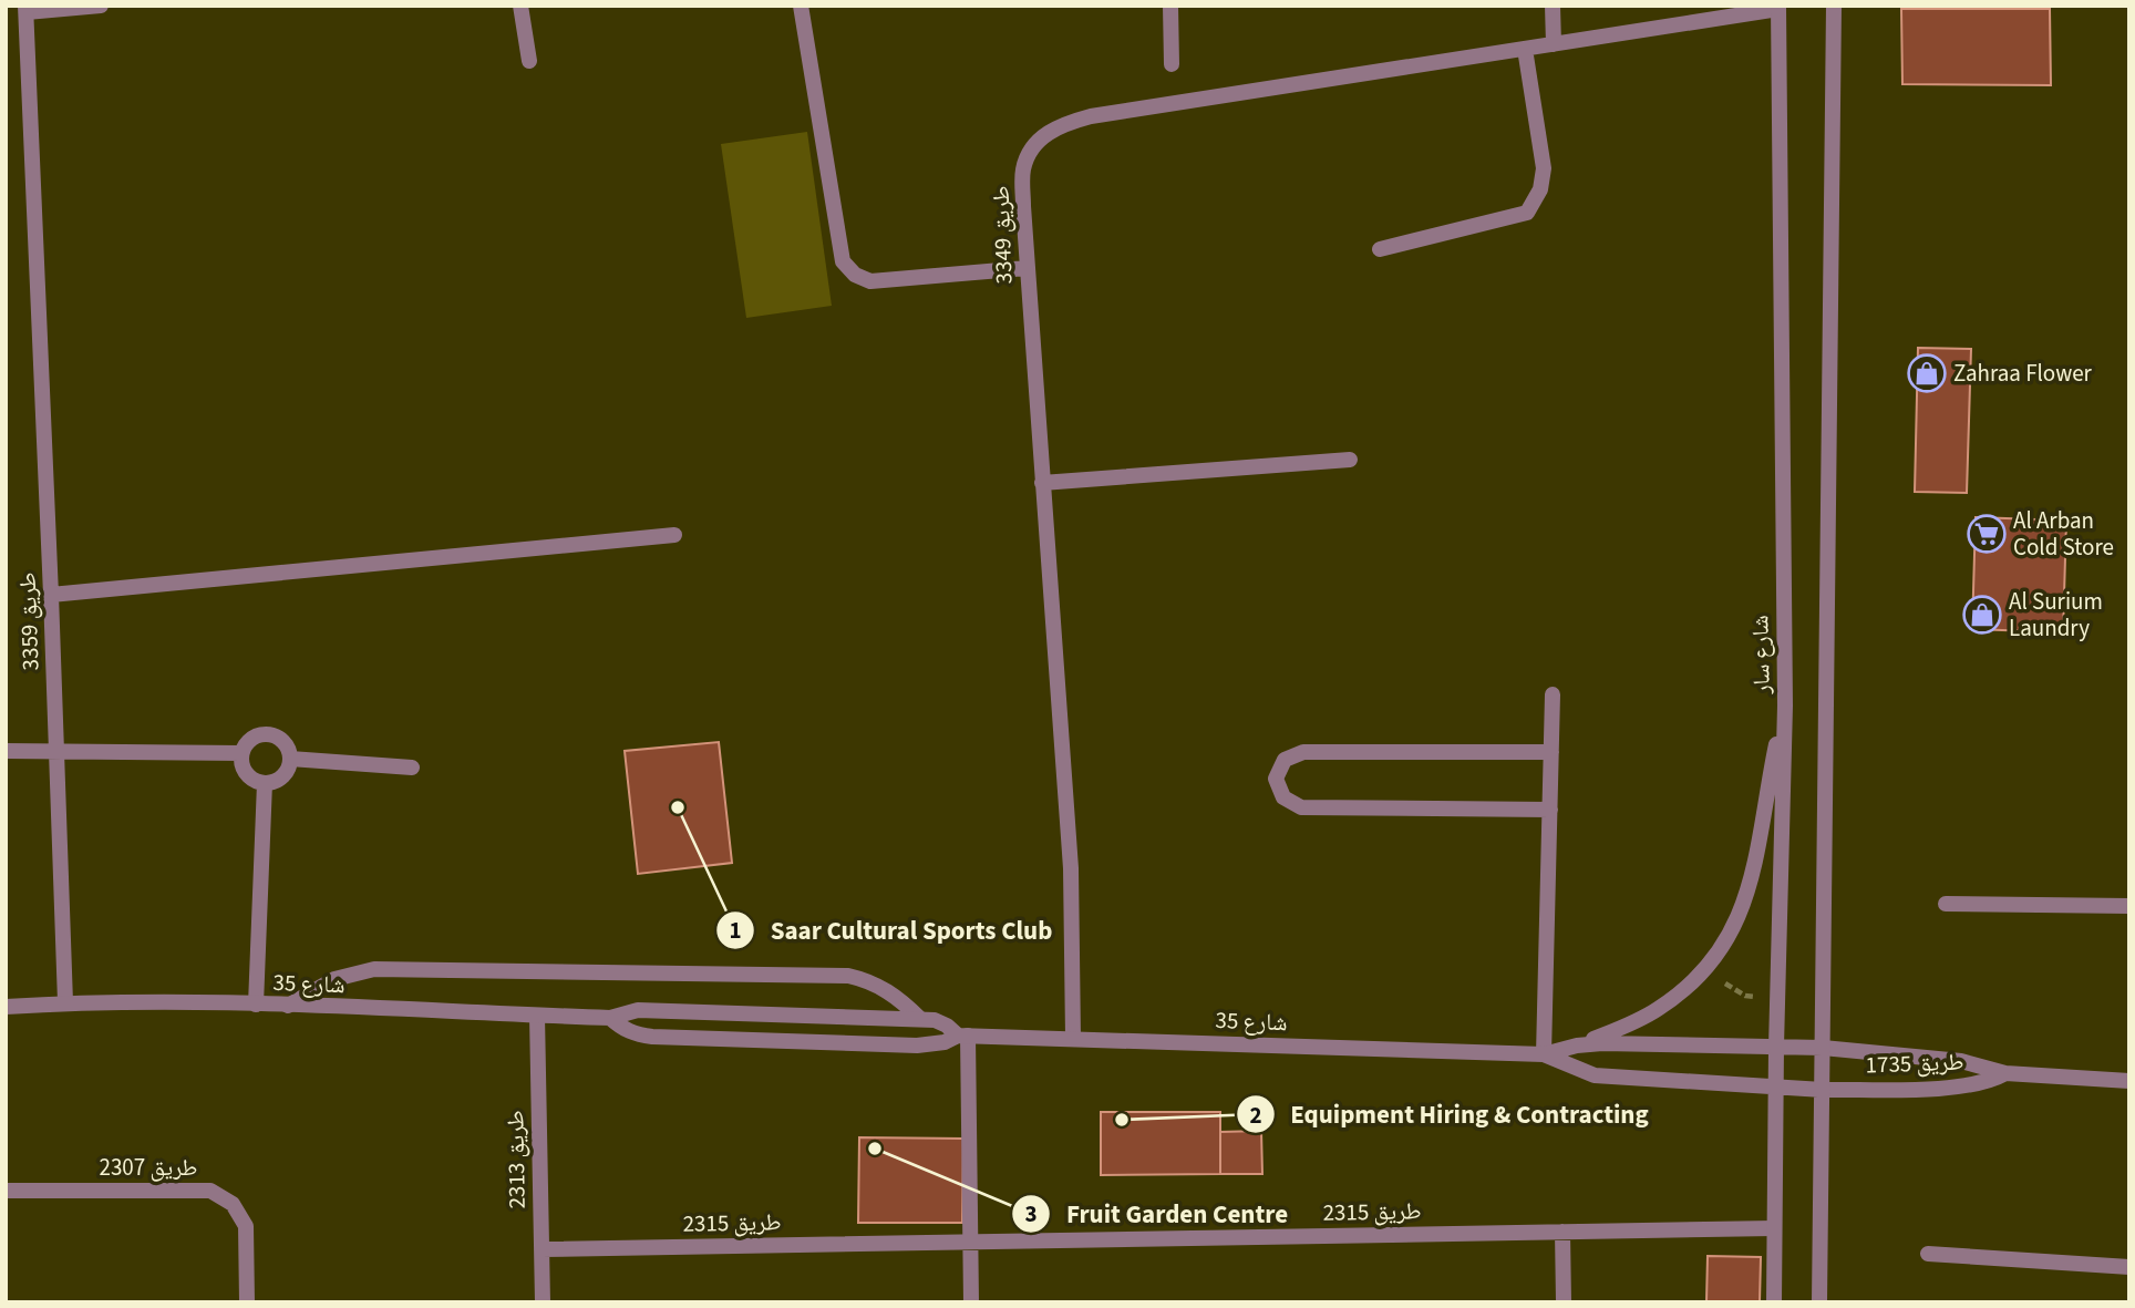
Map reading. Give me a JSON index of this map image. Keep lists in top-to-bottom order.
{
  "streets": {
    "street": [
      "طريق 3349",
      "طريق 3359",
      "شارع سار",
      "شارع 35",
      "طريق 1735",
      "طريق 2313",
      "طريق 2307",
      "طريق 2315"
    ]
  },
  "crossings": [
    ["طريق 3349", "شارع سار"],
    ["طريق 3349", "شارع 35"],
    ["طريق 3359", "شارع 35"],
    ["شارع سار", "شارع 35"],
    ["شارع سار", "طريق 2315"],
    ["شارع 35", "طريق 1735"],
    ["شارع 35", "طريق 2313"],
    ["طريق 2313", "طريق 2315"]
  ],
  "places": {
    "shop": ["Zahraa Flower", "Al Surium Laundry"],
    "supermarket": ["Al Arban Cold Store"],
    "other": ["Saar Cultural Sports Club", "Equipment Hiring & Contracting", "Fruit Garden Centre"]
  }
}
